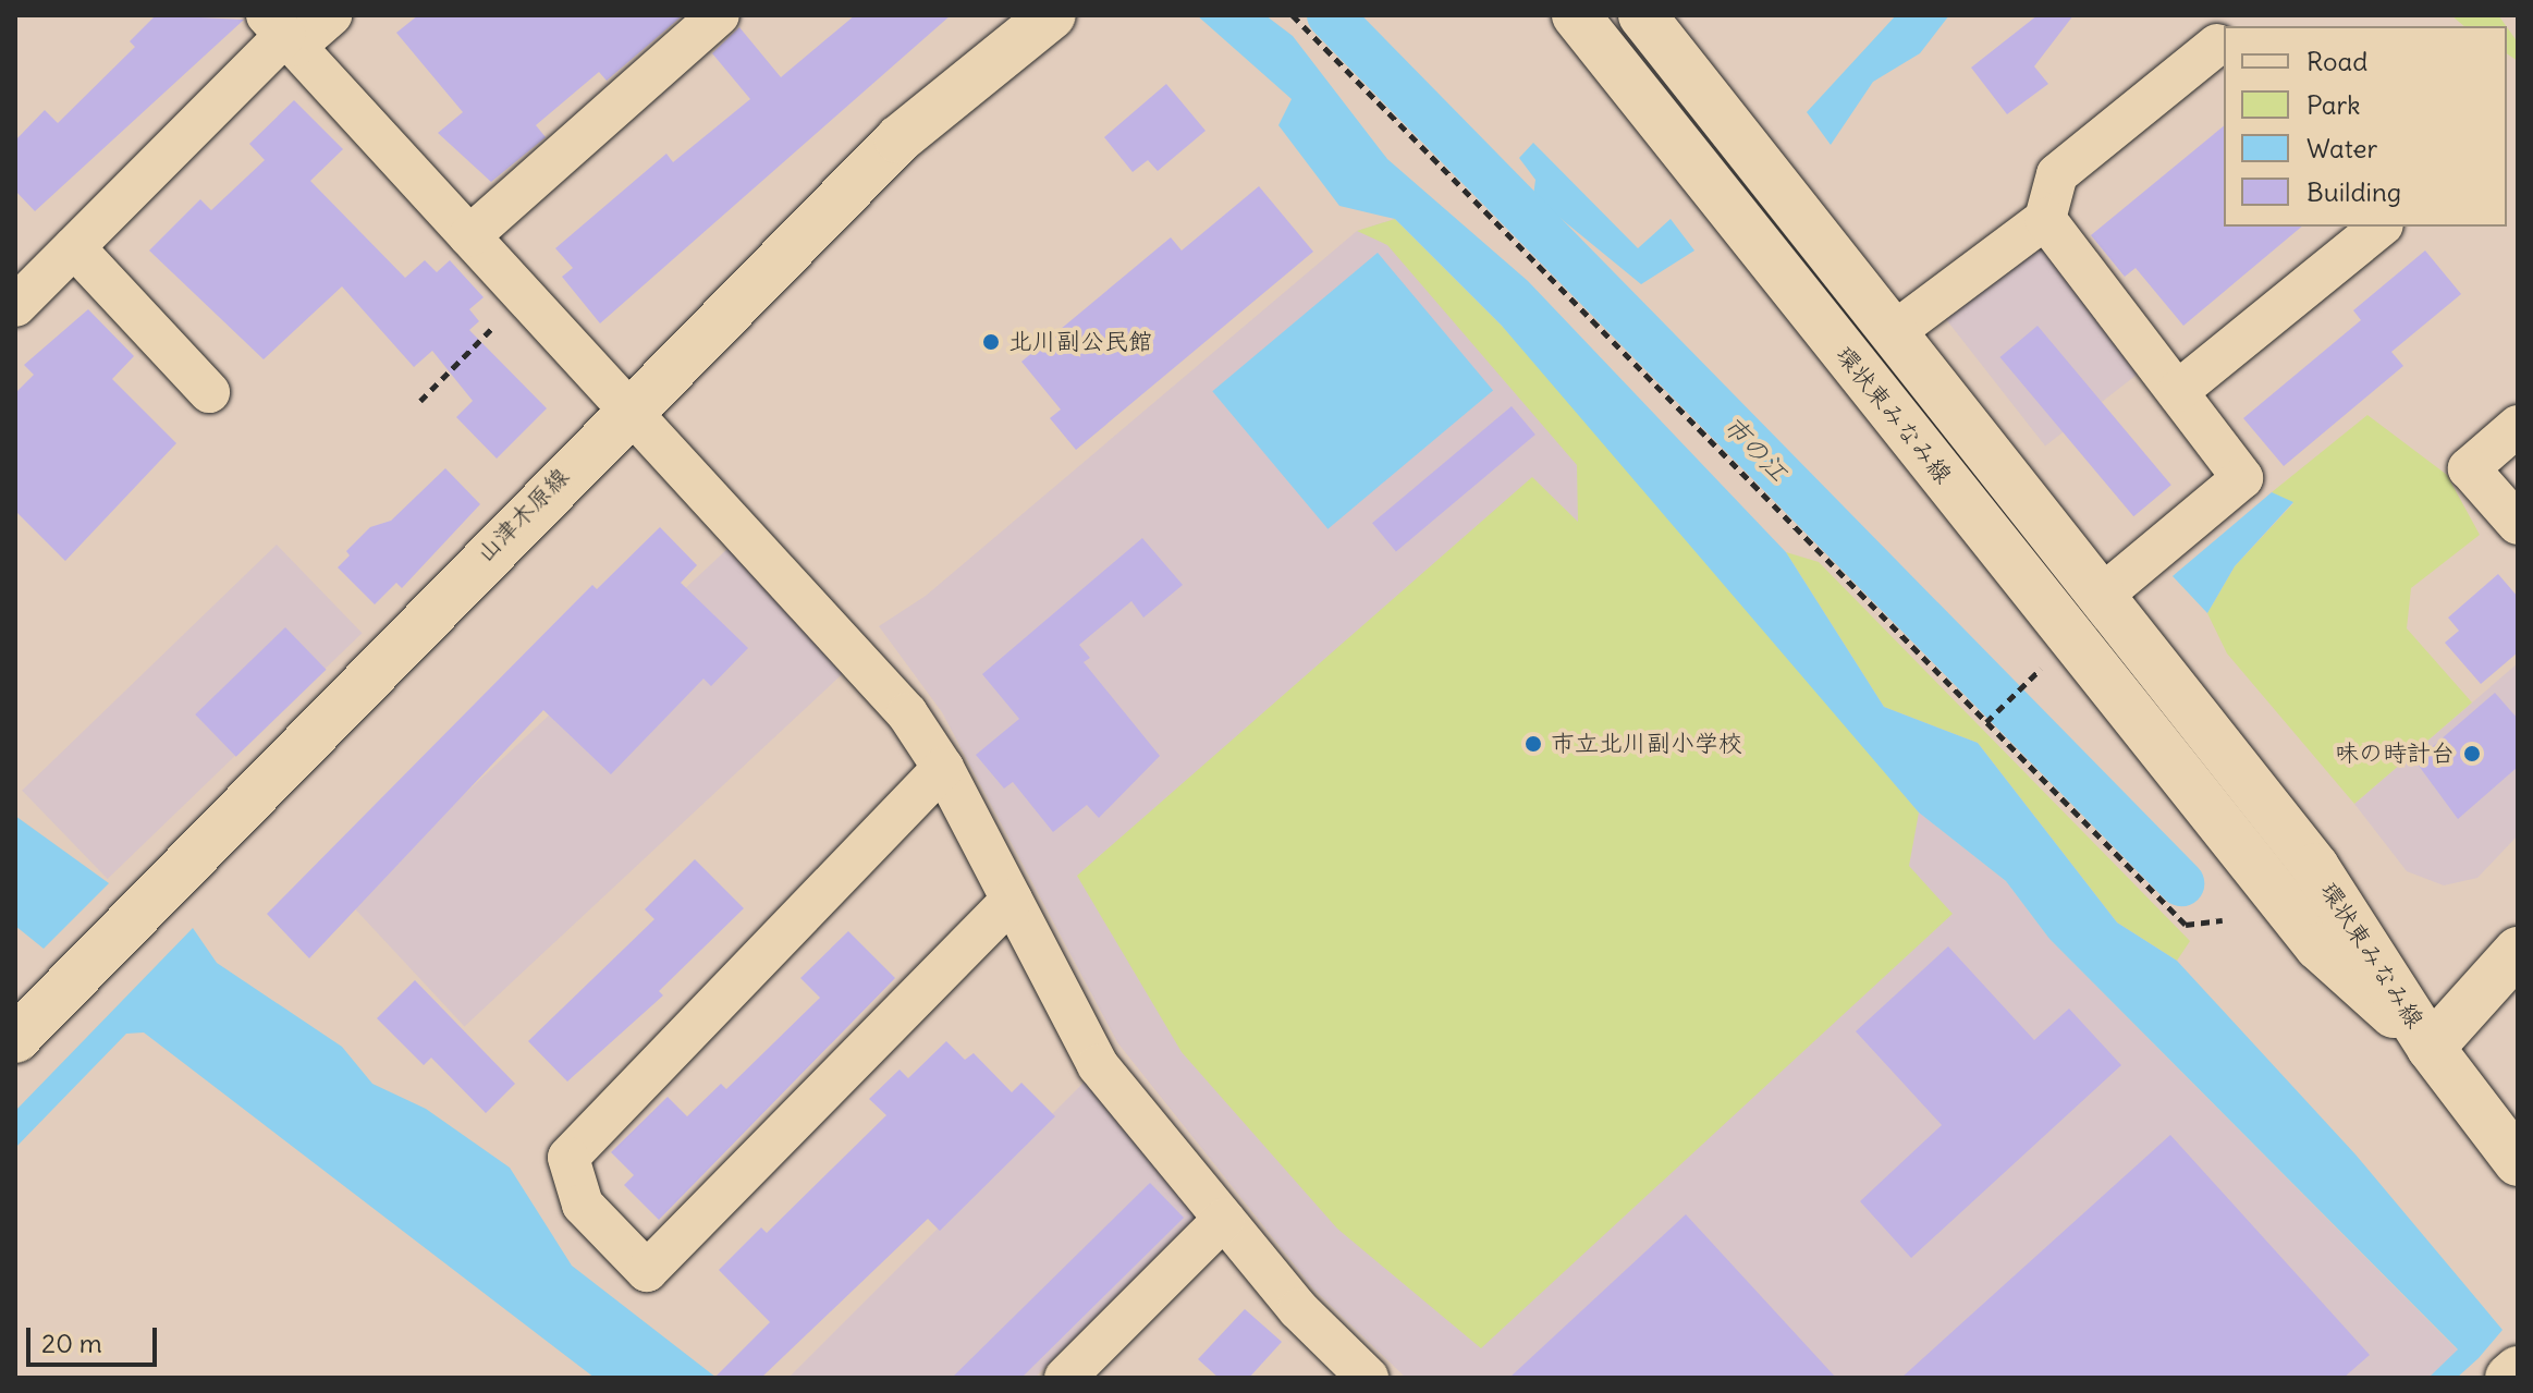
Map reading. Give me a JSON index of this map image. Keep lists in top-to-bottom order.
{
  "streets": {
    "street": ["環状東みなみ線", "山津木原線"]
  },
  "water": ["市の江"],
  "places": ["北川副公民館", "市立北川副小学校", "味の時計台"],
  "legend": [
    "Road",
    "Park",
    "Water",
    "Building"
  ],
  "scale_bar": "20 m"
}
